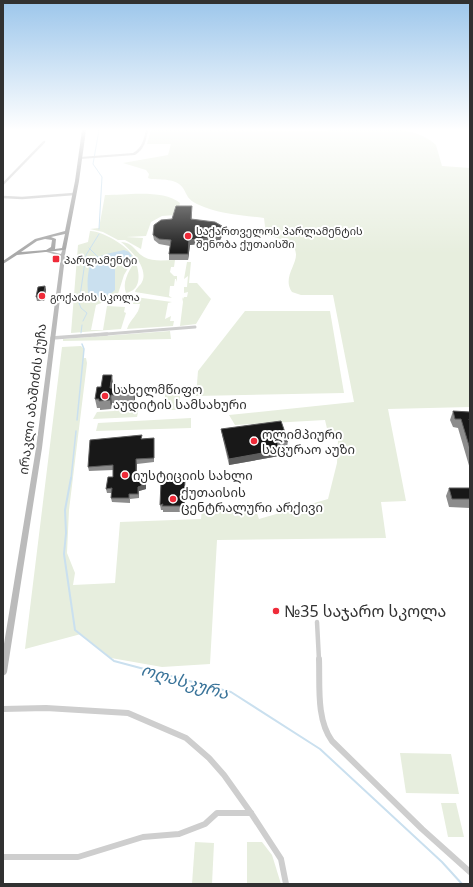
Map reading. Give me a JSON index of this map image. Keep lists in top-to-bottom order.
{
  "streets": {
    "main road": ["ირაკლი აბაშიძის ქუჩა"]
  },
  "water": ["ოღასკურა"],
  "places": {
    "other": [
      "საქართველოს პარლამენტის შენობა ქუთაისში",
      "გოქაძის სკოლა",
      "სახელმწიფო აუდიტის სამსახური",
      "ოლიმპიური საცურაო აუზი",
      "იუსტიციის სახლი",
      "ქუთაისის ცენტრალური არქივი",
      "№35 საჯარო სკოლა"
    ],
    "transit": ["პარლამენტი"]
  }
}
